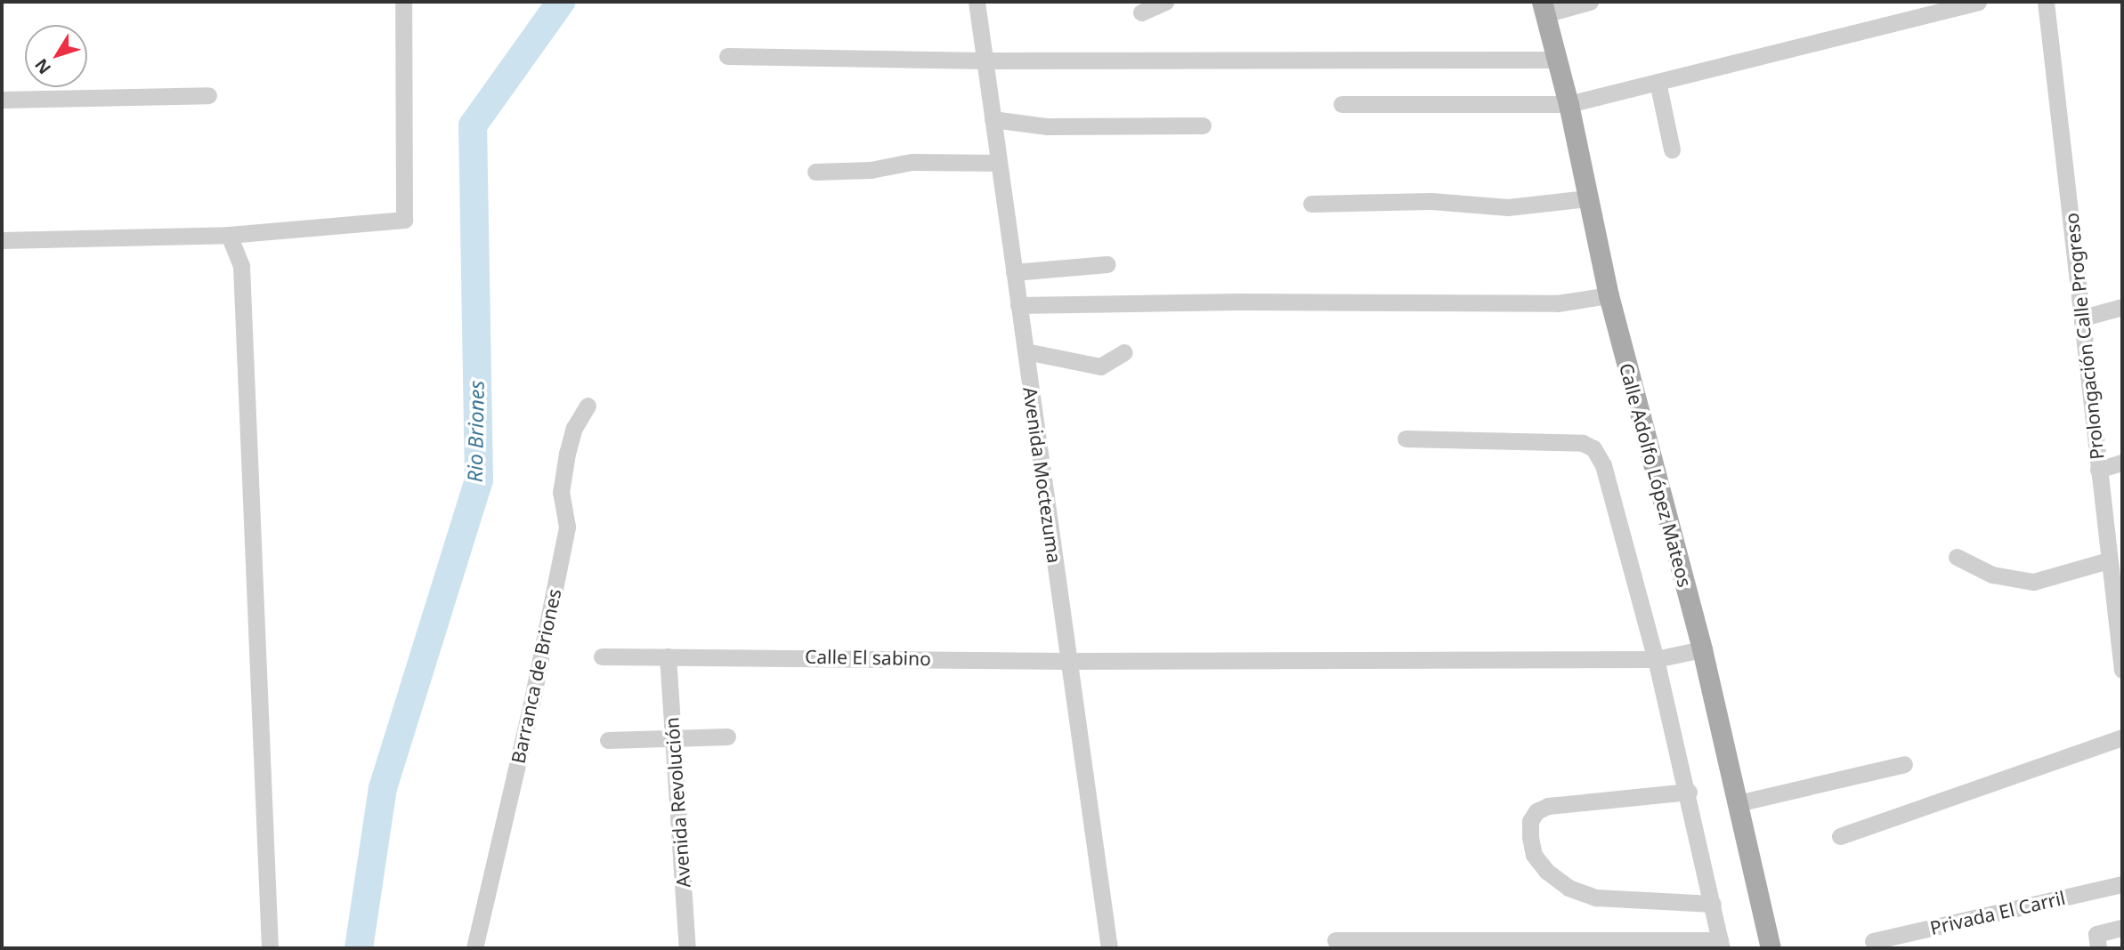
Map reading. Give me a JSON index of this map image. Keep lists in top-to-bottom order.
{
  "streets": {
    "main road": ["Calle Adolfo López Mateos"],
    "street": [
      "Prolongación Calle Progreso",
      "Avenida Moctezuma",
      "Calle El sabino",
      "Barranca de Briones",
      "Avenida Revolución",
      "Privada El Carril"
    ]
  },
  "crossings": [
    ["Avenida Moctezuma", "Calle El sabino"],
    ["Calle Adolfo López Mateos", "Calle El sabino"],
    ["Calle El sabino", "Avenida Revolución"]
  ],
  "water": ["Rio Briones"],
  "north": "bottom left"
}
